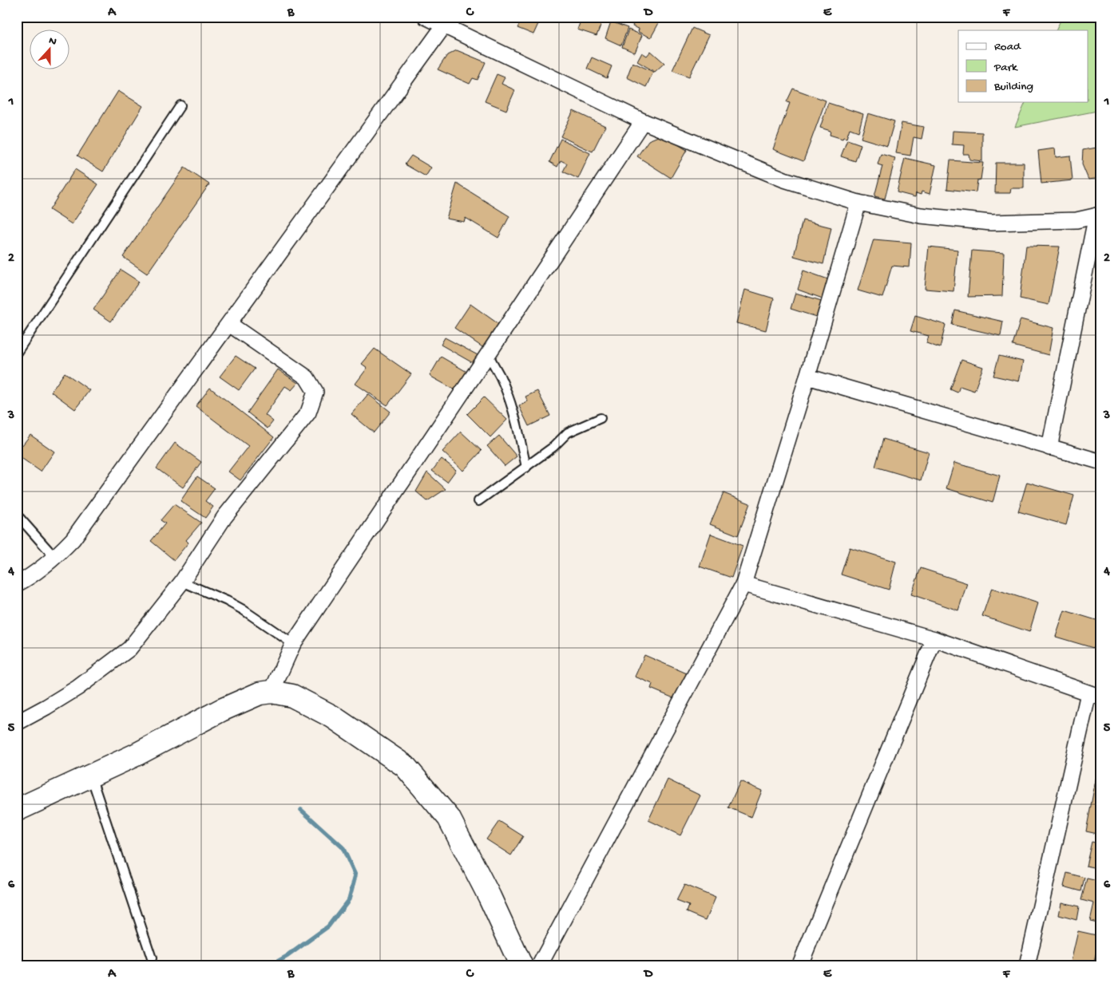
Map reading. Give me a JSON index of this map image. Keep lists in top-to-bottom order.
{
  "legend": ["Road", "Park", "Building"],
  "north": "top",
  "grid": {
    "columns": [
      "A",
      "B",
      "C",
      "D",
      "E",
      "F"
    ],
    "rows": [
      "1",
      "2",
      "3",
      "4",
      "5",
      "6"
    ]
  }
}
